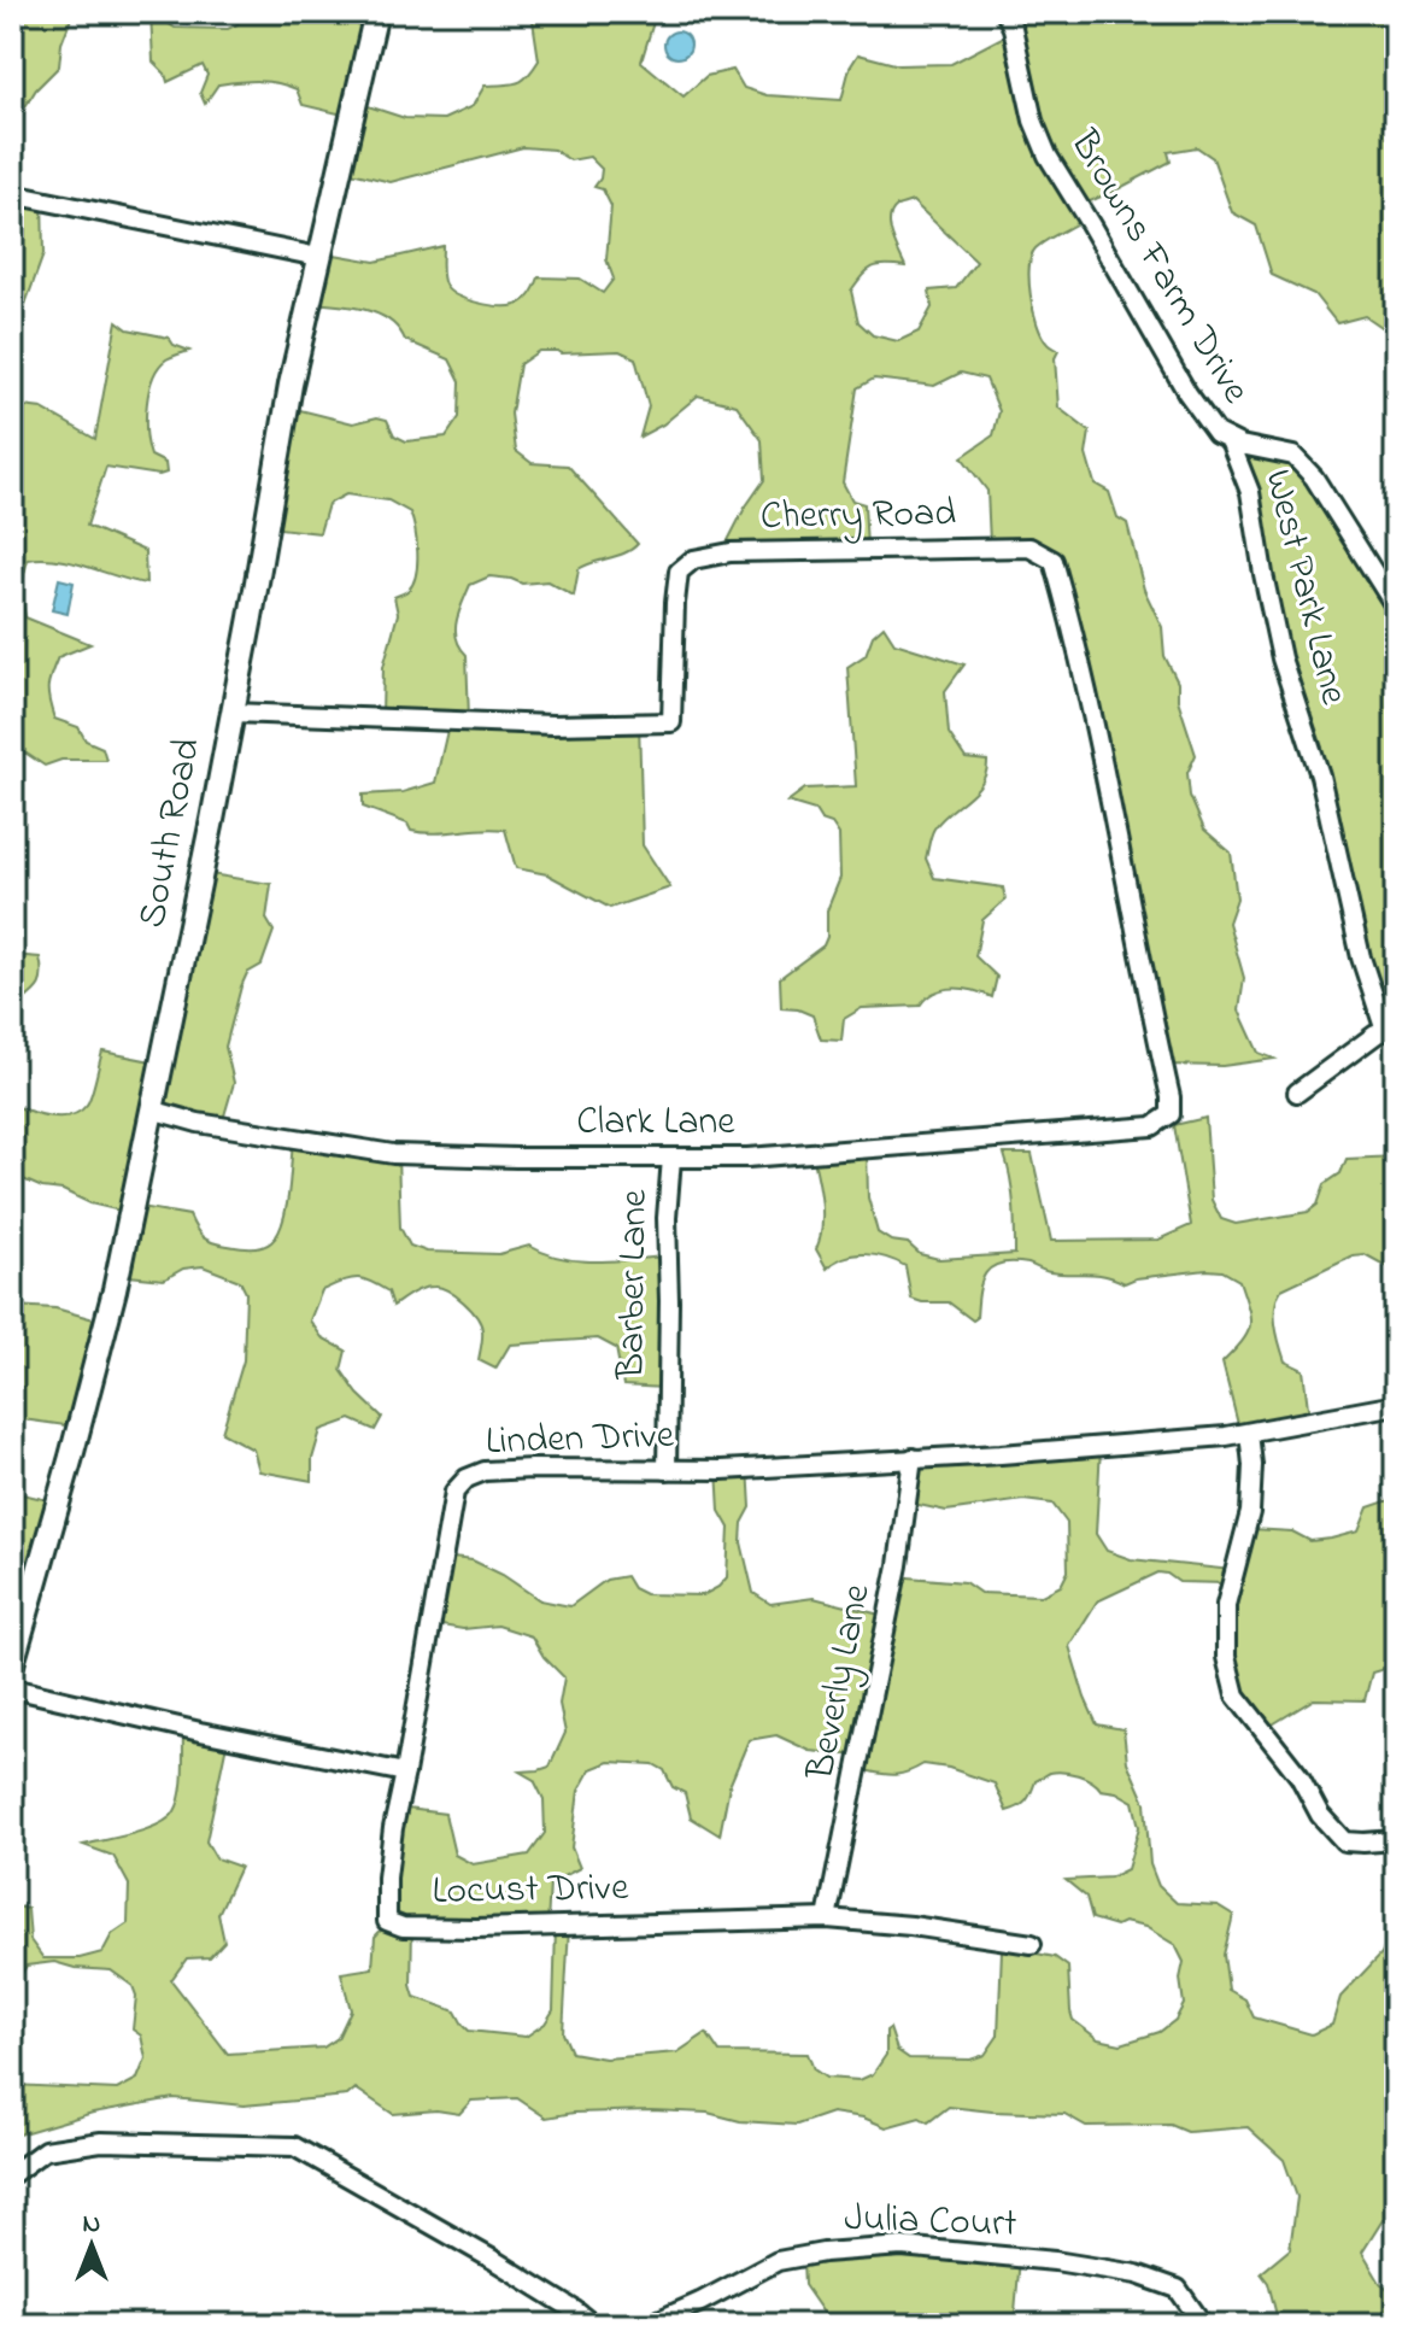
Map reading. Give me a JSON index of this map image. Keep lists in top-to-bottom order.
{
  "streets": {
    "street": [
      "Browns Farm Drive",
      "Cherry Road",
      "West Park Lane",
      "South Road",
      "Clark Lane",
      "Barber Lane",
      "Linden Drive",
      "Beverly Lane",
      "Locust Drive",
      "Julia Court"
    ]
  },
  "crossings": [
    ["Browns Farm Drive", "West Park Lane"],
    ["Cherry Road", "South Road"],
    ["Cherry Road", "Clark Lane"],
    ["South Road", "Clark Lane"],
    ["Clark Lane", "Barber Lane"],
    ["Barber Lane", "Linden Drive"],
    ["Linden Drive", "Beverly Lane"],
    ["Linden Drive", "Locust Drive"],
    ["Beverly Lane", "Locust Drive"]
  ],
  "north": "top"
}
